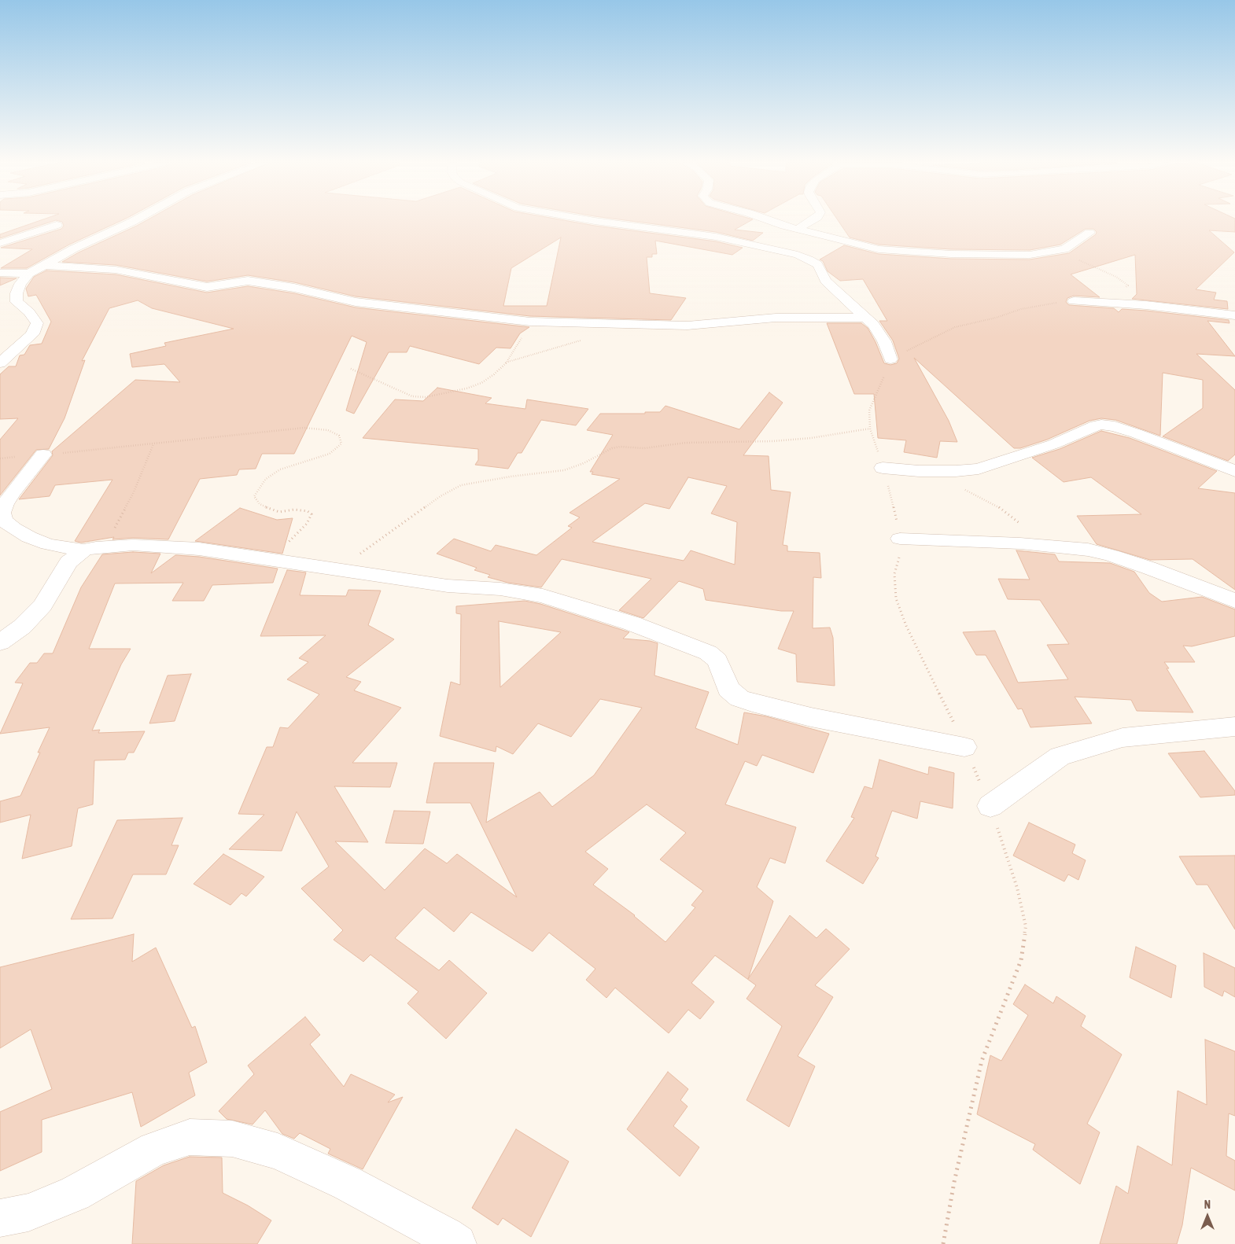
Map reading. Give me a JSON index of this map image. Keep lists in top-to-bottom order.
{
  "north": "top"
}
